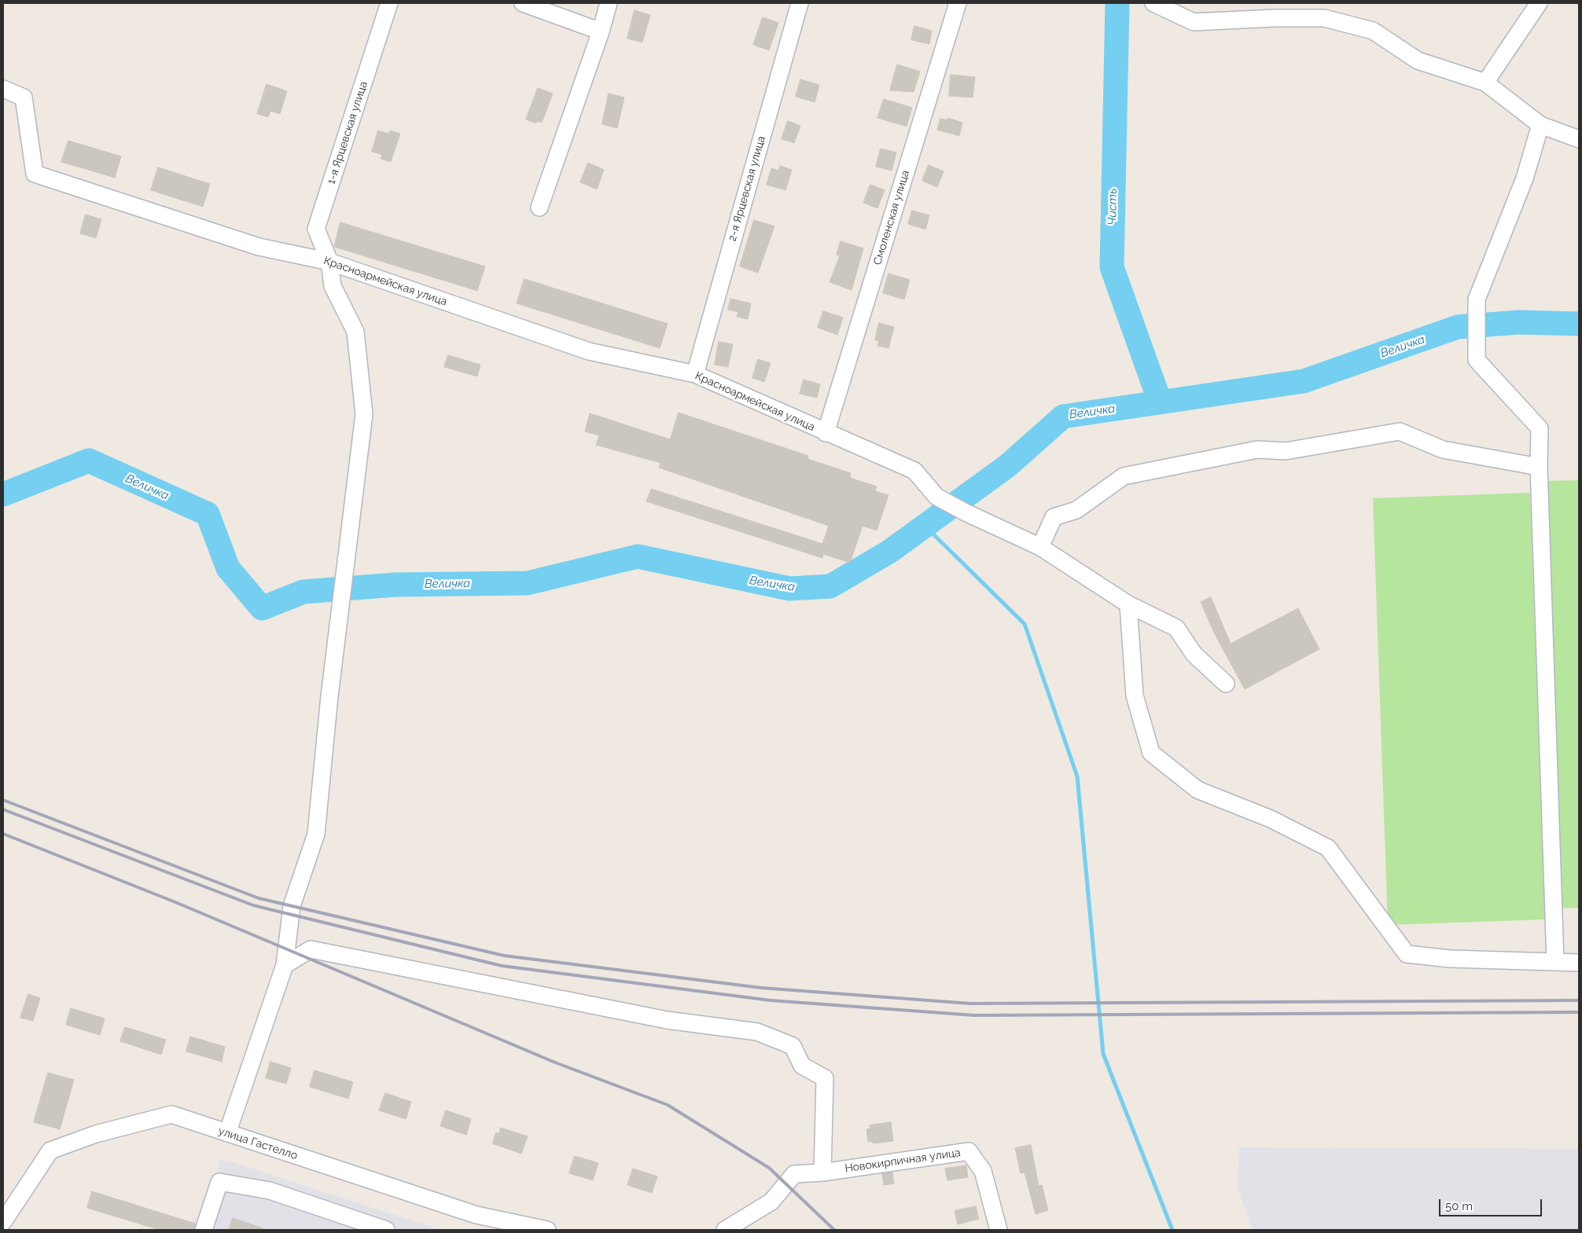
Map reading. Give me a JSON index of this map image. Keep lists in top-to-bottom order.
{
  "streets": {
    "street": [
      "1-я Ярцевская улица",
      "2-я Ярцевская улица",
      "Смоленская улица",
      "Красноармейская улица",
      "улица Гастелло",
      "Новокирпичная улица"
    ]
  },
  "crossings": [
    ["1-я Ярцевская улица", "Красноармейская улица"],
    ["1-я Ярцевская улица", "улица Гастелло"],
    ["2-я Ярцевская улица", "Красноармейская улица"],
    ["Смоленская улица", "Красноармейская улица"]
  ],
  "water": ["Чисть", "Величка"],
  "scale_bar": "50 m"
}
